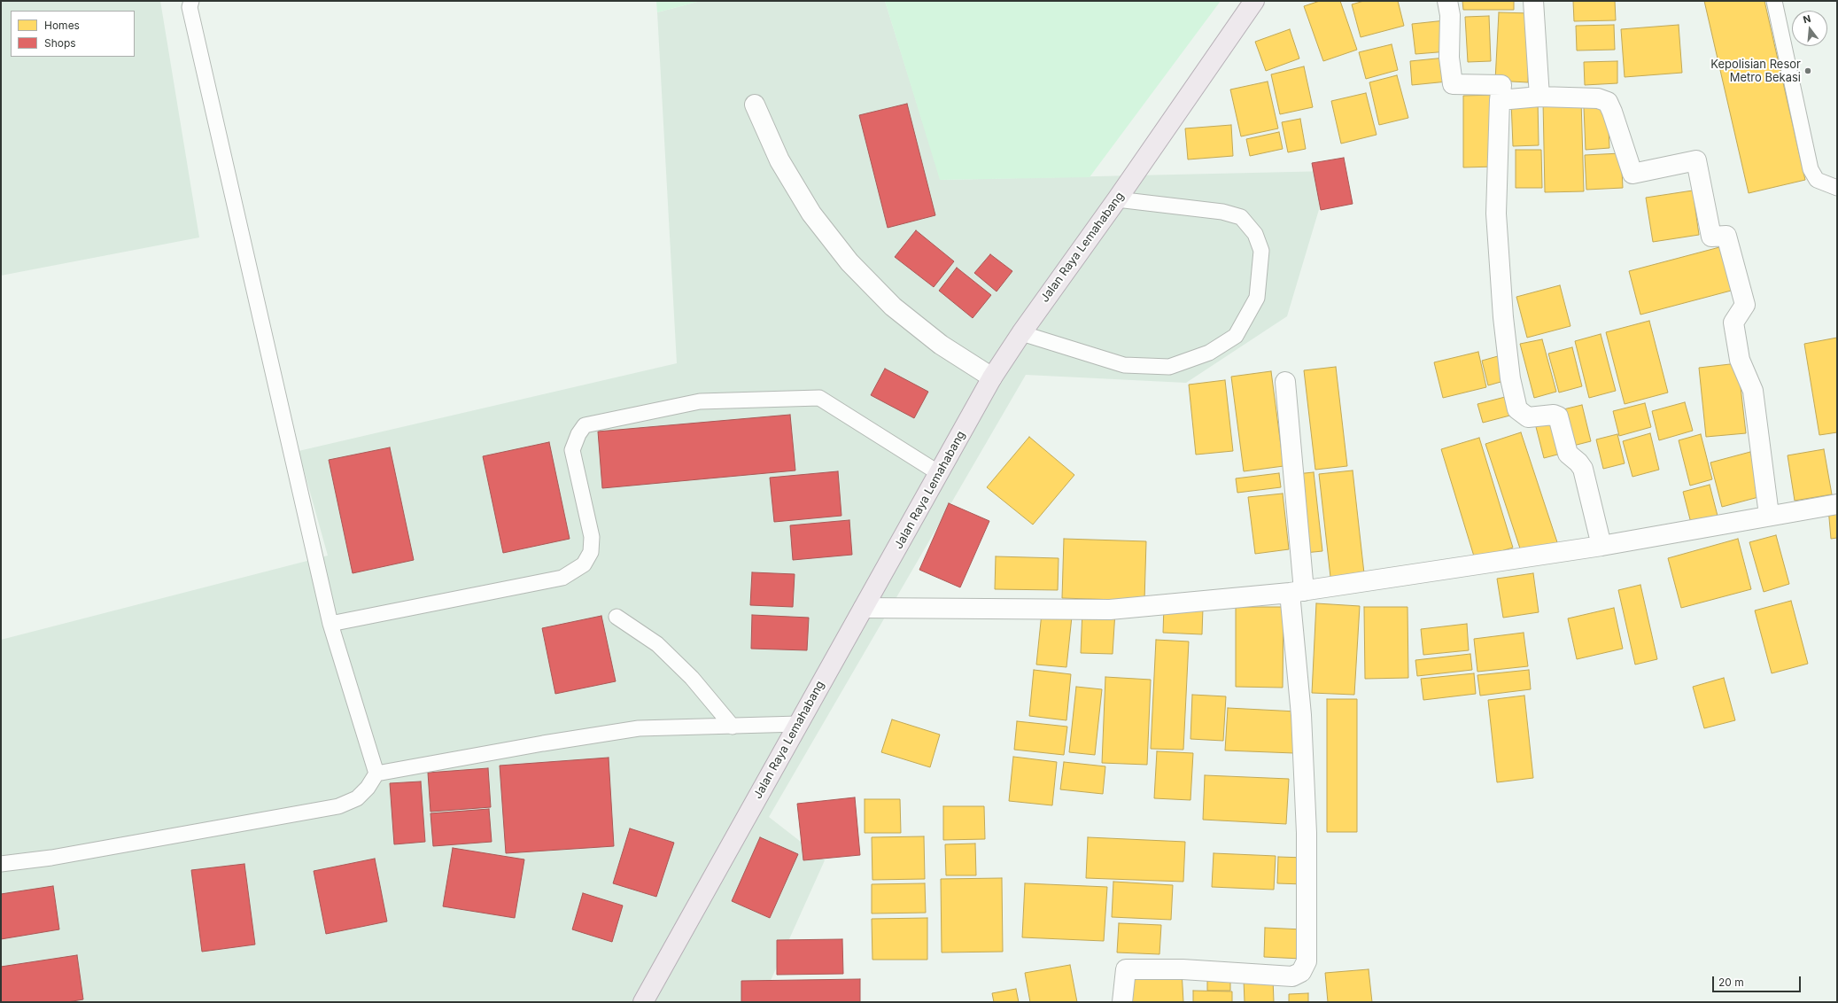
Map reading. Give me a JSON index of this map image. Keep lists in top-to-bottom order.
{
  "streets": {
    "main road": ["Jalan Raya Lemahabang"]
  },
  "places": ["Kepolisian Resor Metro Bekasi"],
  "legend": ["Homes", "Shops"],
  "scale_bar": "20 m",
  "north": "top"
}
